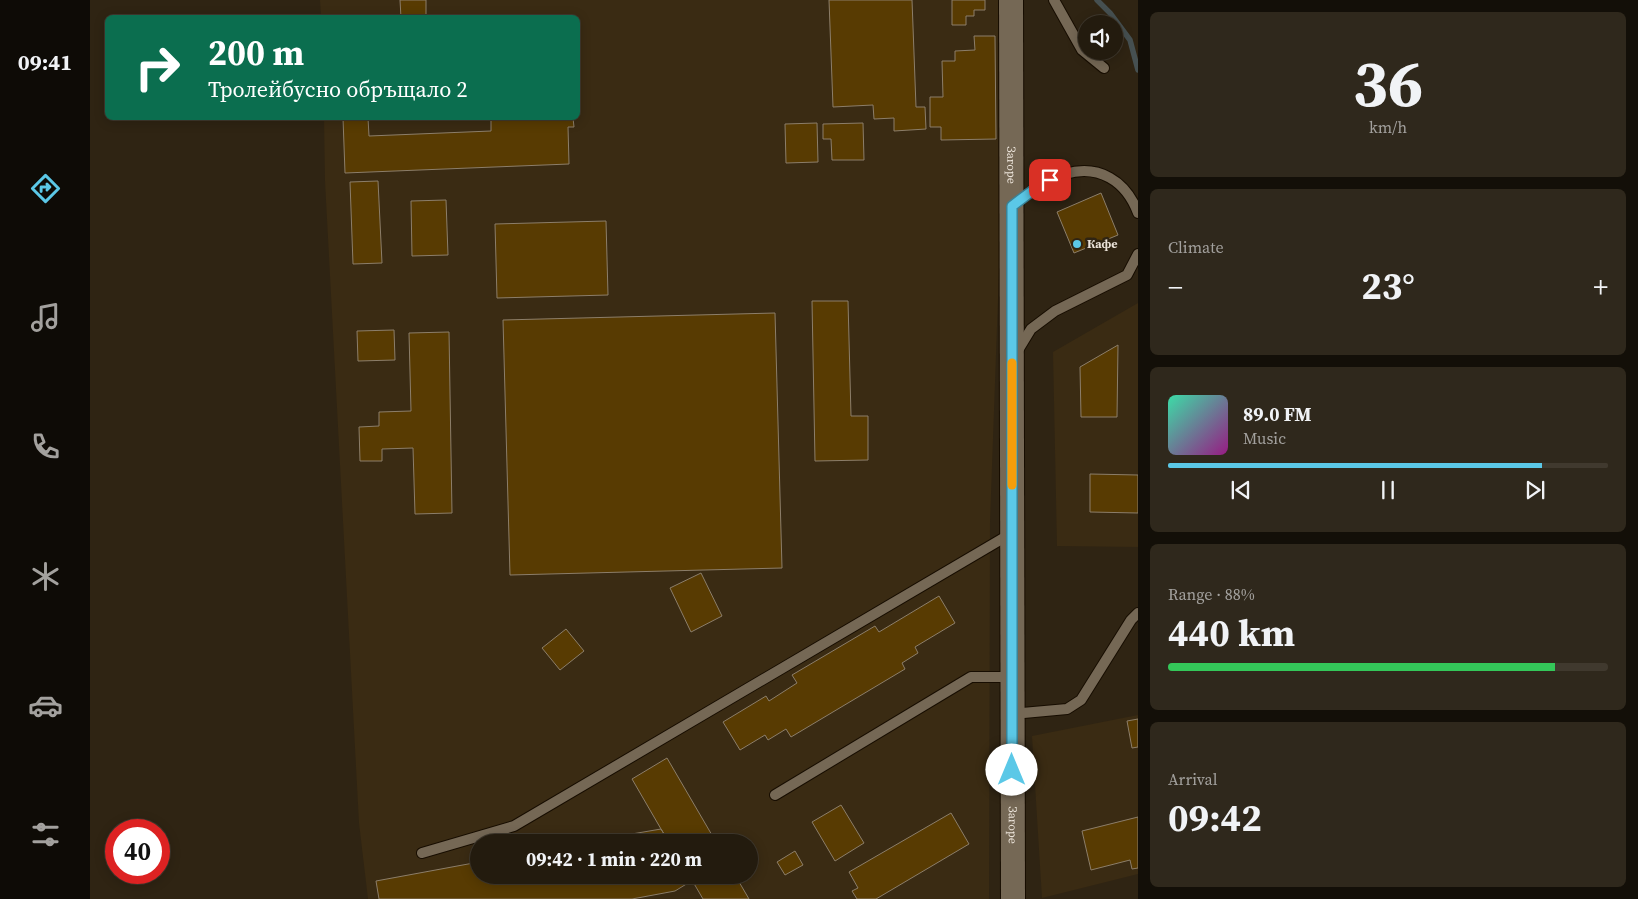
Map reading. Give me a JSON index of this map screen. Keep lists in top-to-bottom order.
{
  "streets": {
    "street": ["Загоре"]
  },
  "places": ["Кафе"],
  "page": {
    "tabs": "09:41",
    "tile": [
      ["36", "km/h"],
      "Climate",
      ["Range · 88%", "440 km"],
      ["Arrival", "09:42"]
    ],
    "turn": ["200 m", "Тролейбусно обръщало 2"],
    "heat": ["−", "23°", "+"],
    "song": ["89.0 FM", "Music"],
    "limit": "40",
    "trip": "09:42 · 1 min · 220 m"
  }
}
